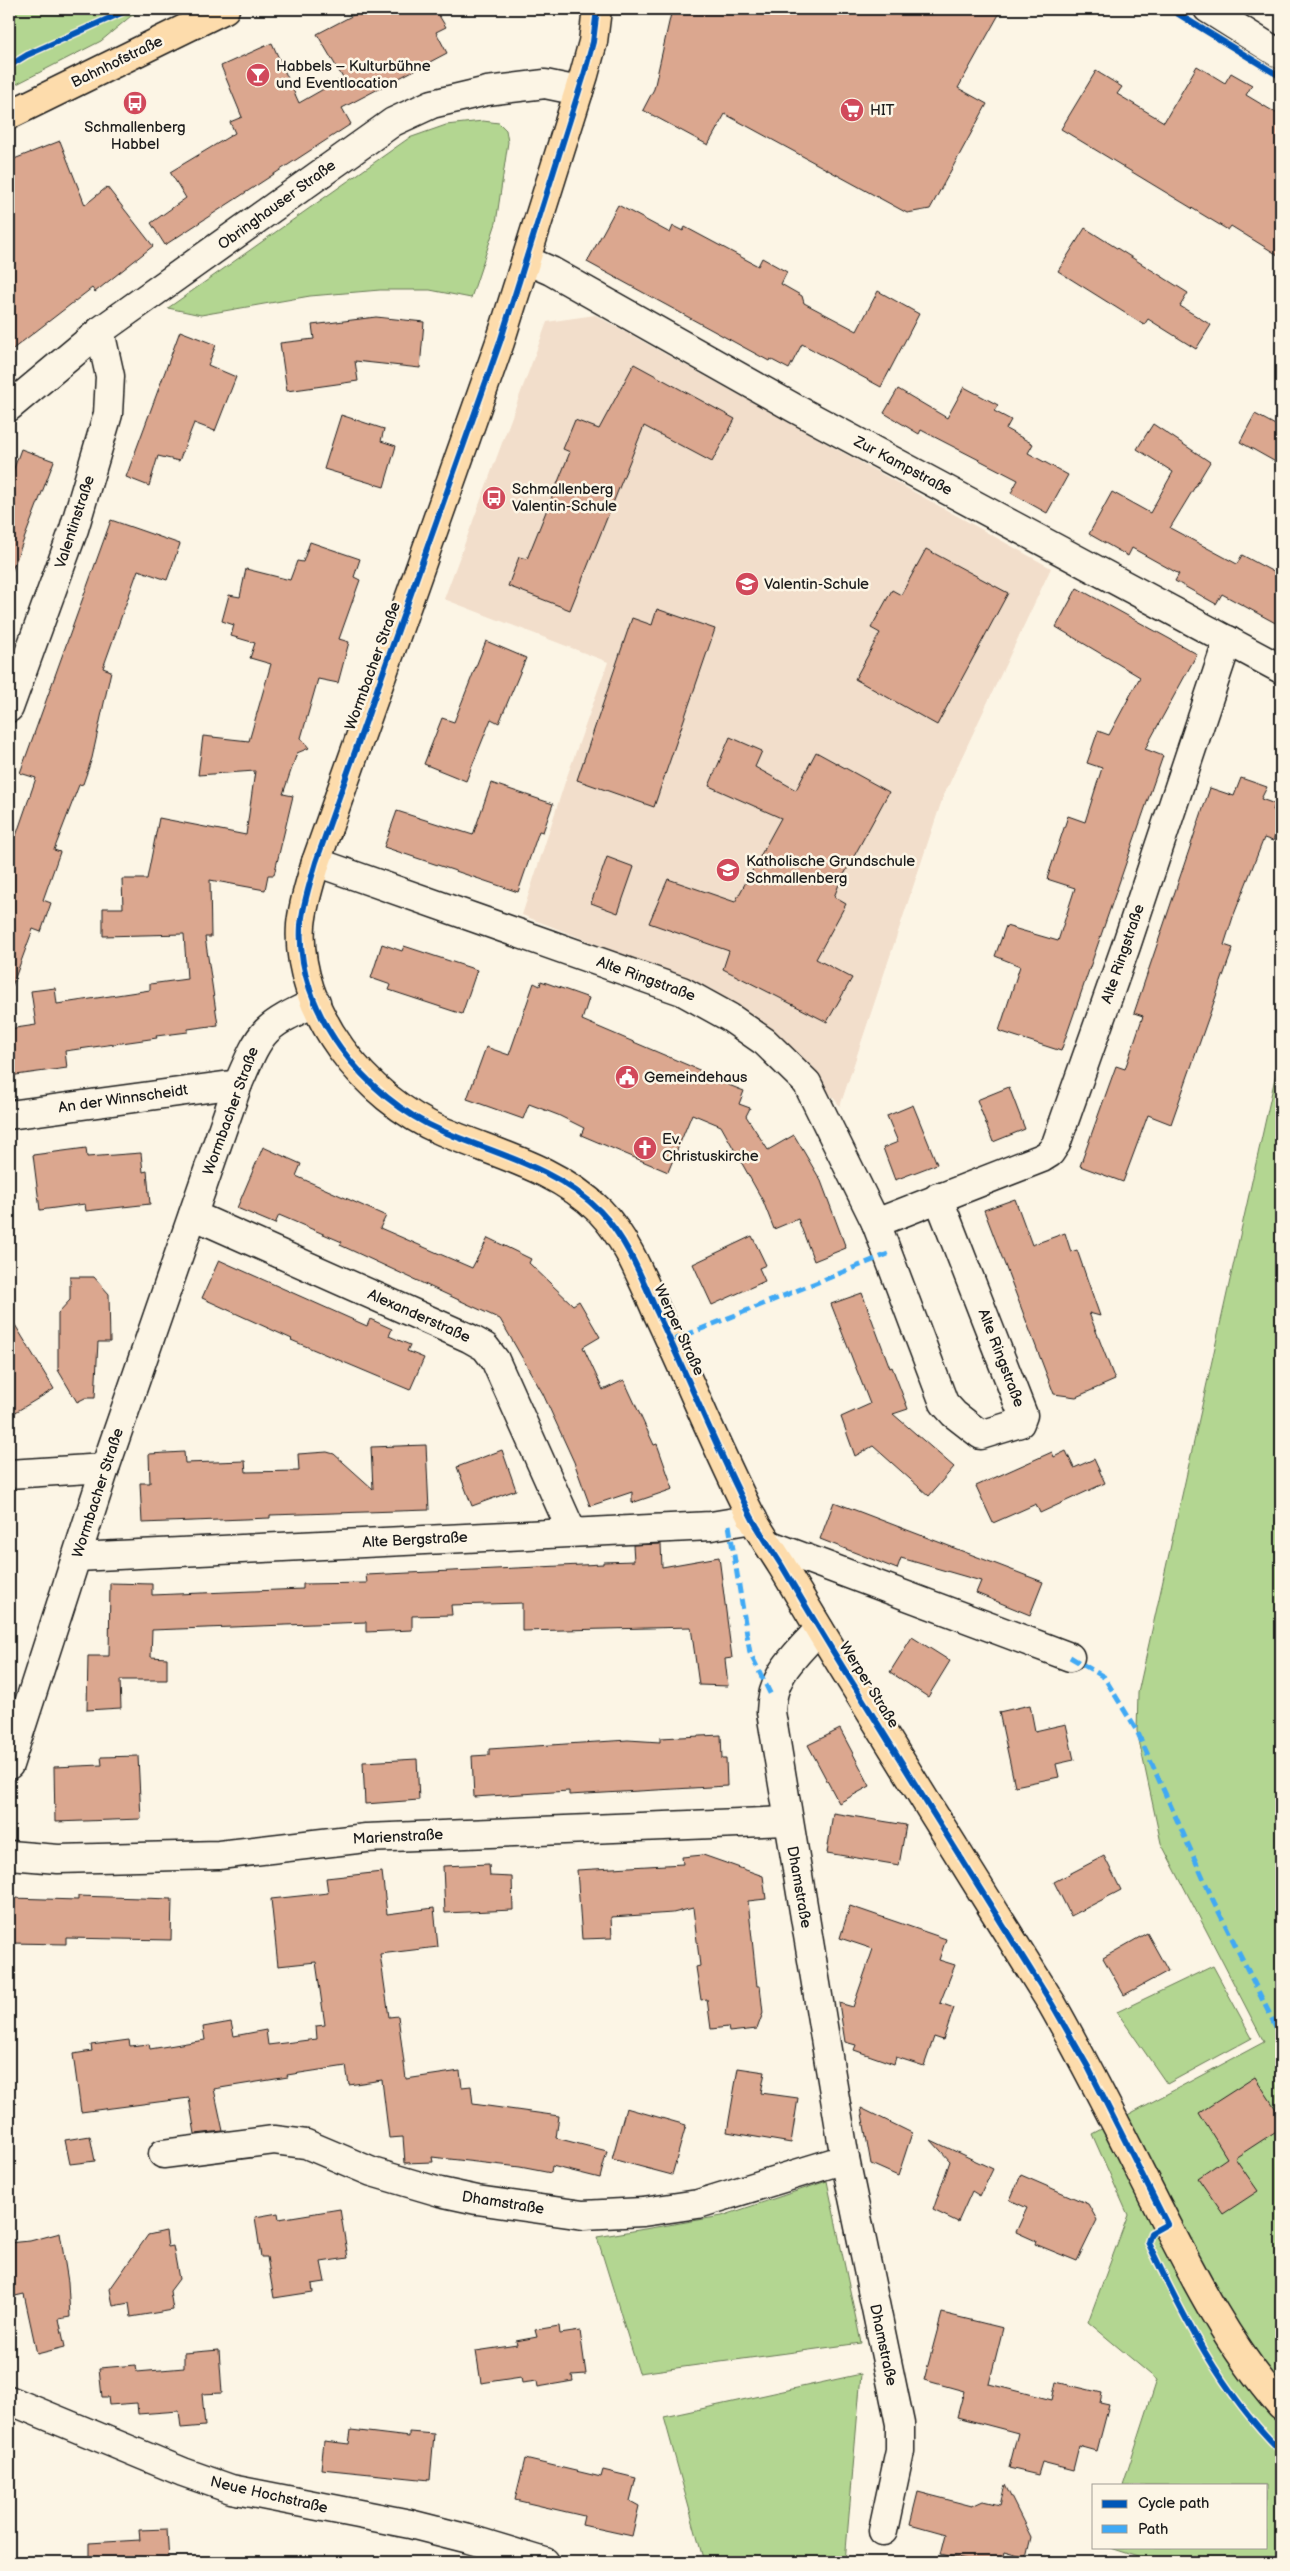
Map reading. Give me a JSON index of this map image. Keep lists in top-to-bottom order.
{
  "streets": {
    "main road": ["Bahnhofstraße", "Wormbacher Straße", "Werper Straße"],
    "street": [
      "Obringhauser Straße",
      "Zur Kampstraße",
      "Valentinstraße",
      "Alte Ringstraße",
      "An der Winnscheidt",
      "Alexanderstraße",
      "Alte Bergstraße",
      "Marienstraße",
      "Dhamstraße",
      "Neue Hochstraße"
    ]
  },
  "crossings": [
    ["Obringhauser Straße", "Valentinstraße"],
    ["Obringhauser Straße", "Wormbacher Straße"],
    ["Zur Kampstraße", "Wormbacher Straße"],
    ["Zur Kampstraße", "Alte Ringstraße"],
    ["Wormbacher Straße", "Alte Ringstraße"],
    ["Wormbacher Straße", "An der Winnscheidt"],
    ["Wormbacher Straße", "Alexanderstraße"],
    ["Wormbacher Straße", "Werper Straße"],
    ["Wormbacher Straße", "Alte Bergstraße"],
    ["Alexanderstraße", "Alte Bergstraße"],
    ["Werper Straße", "Alte Bergstraße"],
    ["Werper Straße", "Dhamstraße"],
    ["Marienstraße", "Dhamstraße"]
  ],
  "places": {
    "bar": ["Habbels – Kulturbühne und Eventlocation"],
    "bus stop": ["Schmallenberg Habbel", "Schmallenberg Valentin-Schule"],
    "supermarket": ["HIT"],
    "school or university": ["Valentin-Schule", "Katholische Grundschule Schmallenberg"],
    "public building": ["Gemeindehaus"],
    "church": ["Ev. Christuskirche"]
  },
  "legend": ["Cycle path", "Path"]
}
